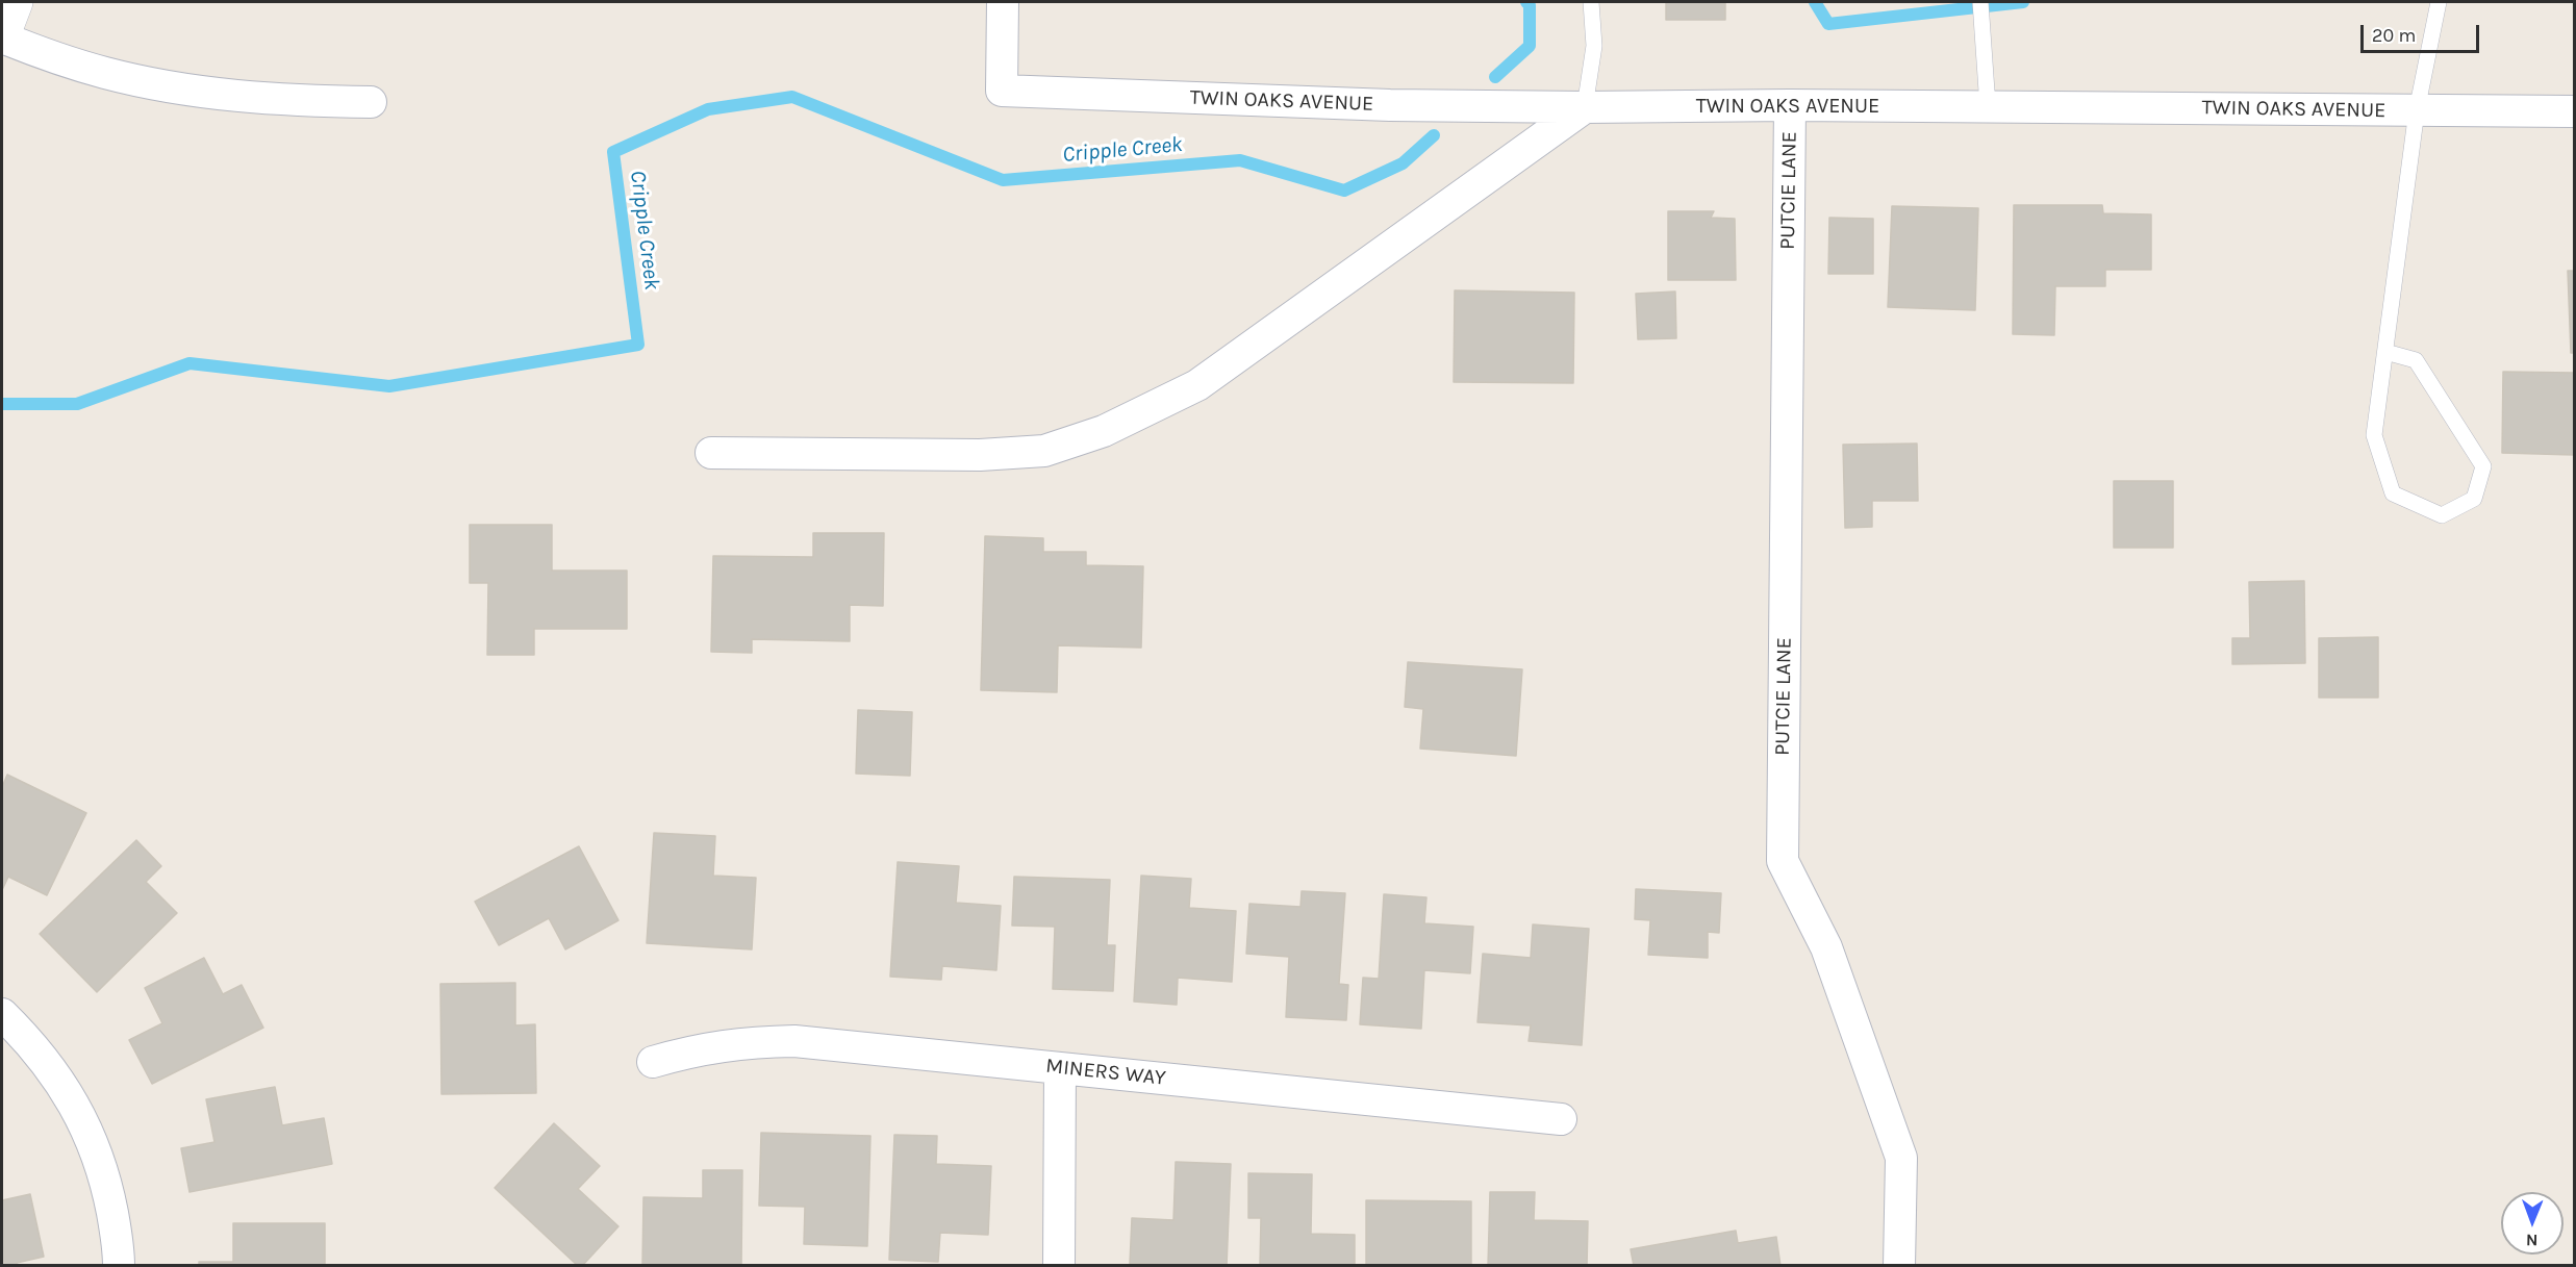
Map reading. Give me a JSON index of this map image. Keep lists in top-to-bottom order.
{
  "streets": {
    "street": ["TWIN OAKS AVENUE", "PUTCIE LANE", "MINERS WAY"]
  },
  "crossings": [
    ["TWIN OAKS AVENUE", "PUTCIE LANE"]
  ],
  "water": ["Cripple Creek"],
  "scale_bar": "20 m",
  "north": "bottom"
}
